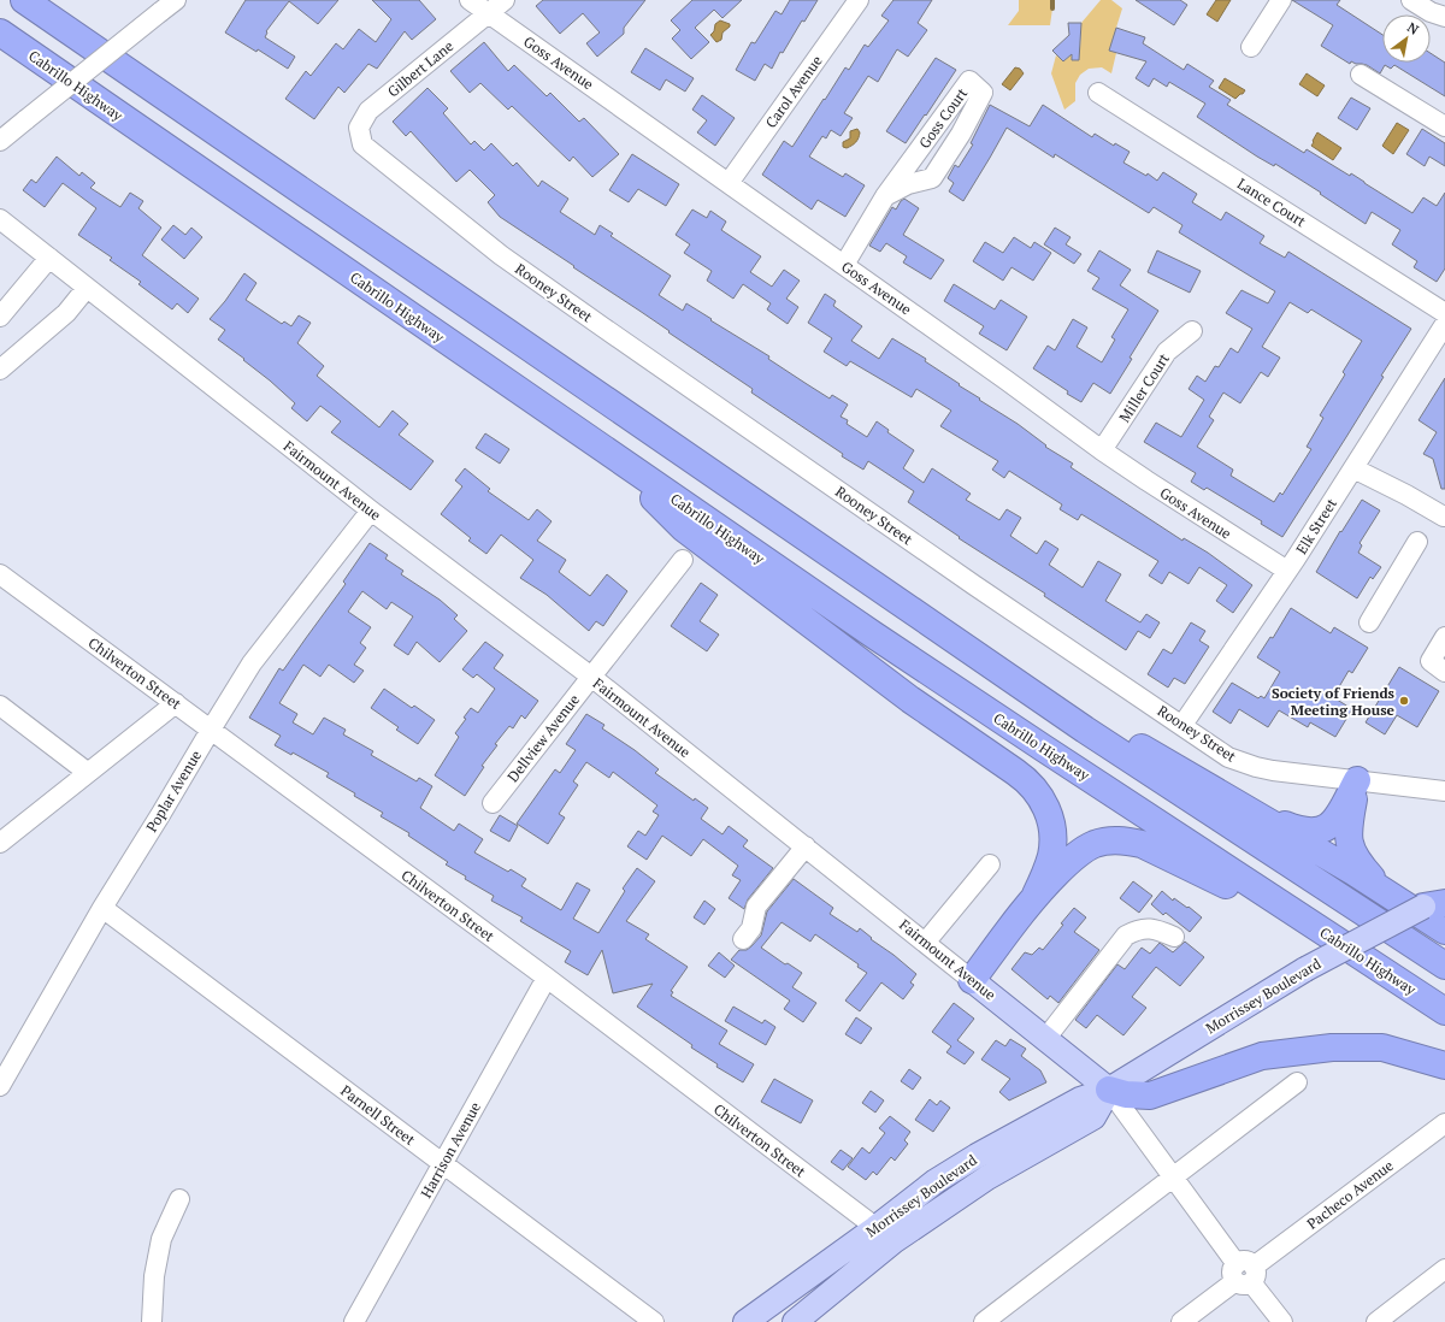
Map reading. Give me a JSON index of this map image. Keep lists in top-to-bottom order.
{
  "streets": {
    "highway": ["Cabrillo Highway"],
    "main road": ["Fairmount Avenue", "Morrissey Boulevard"],
    "street": [
      "Goss Avenue",
      "Gilbert Lane",
      "Carol Avenue",
      "Goss Court",
      "Lance Court",
      "Rooney Street",
      "Miller Court",
      "Elk Street",
      "Chilverton Street",
      "Dellview Avenue",
      "Poplar Avenue",
      "Parnell Street",
      "Harrison Avenue",
      "Pacheco Avenue"
    ]
  },
  "crossings": [
    ["Goss Avenue", "Gilbert Lane"],
    ["Goss Avenue", "Carol Avenue"],
    ["Goss Avenue", "Goss Court"],
    ["Goss Avenue", "Miller Court"],
    ["Goss Avenue", "Elk Street"],
    ["Gilbert Lane", "Rooney Street"],
    ["Rooney Street", "Elk Street"],
    ["Fairmount Avenue", "Dellview Avenue"],
    ["Fairmount Avenue", "Poplar Avenue"],
    ["Fairmount Avenue", "Morrissey Boulevard"],
    ["Fairmount Avenue", "Pacheco Avenue"],
    ["Chilverton Street", "Poplar Avenue"],
    ["Chilverton Street", "Morrissey Boulevard"],
    ["Chilverton Street", "Harrison Avenue"],
    ["Poplar Avenue", "Parnell Street"],
    ["Parnell Street", "Harrison Avenue"]
  ],
  "places": ["Society of Friends Meeting House"],
  "north": "top right"
}
